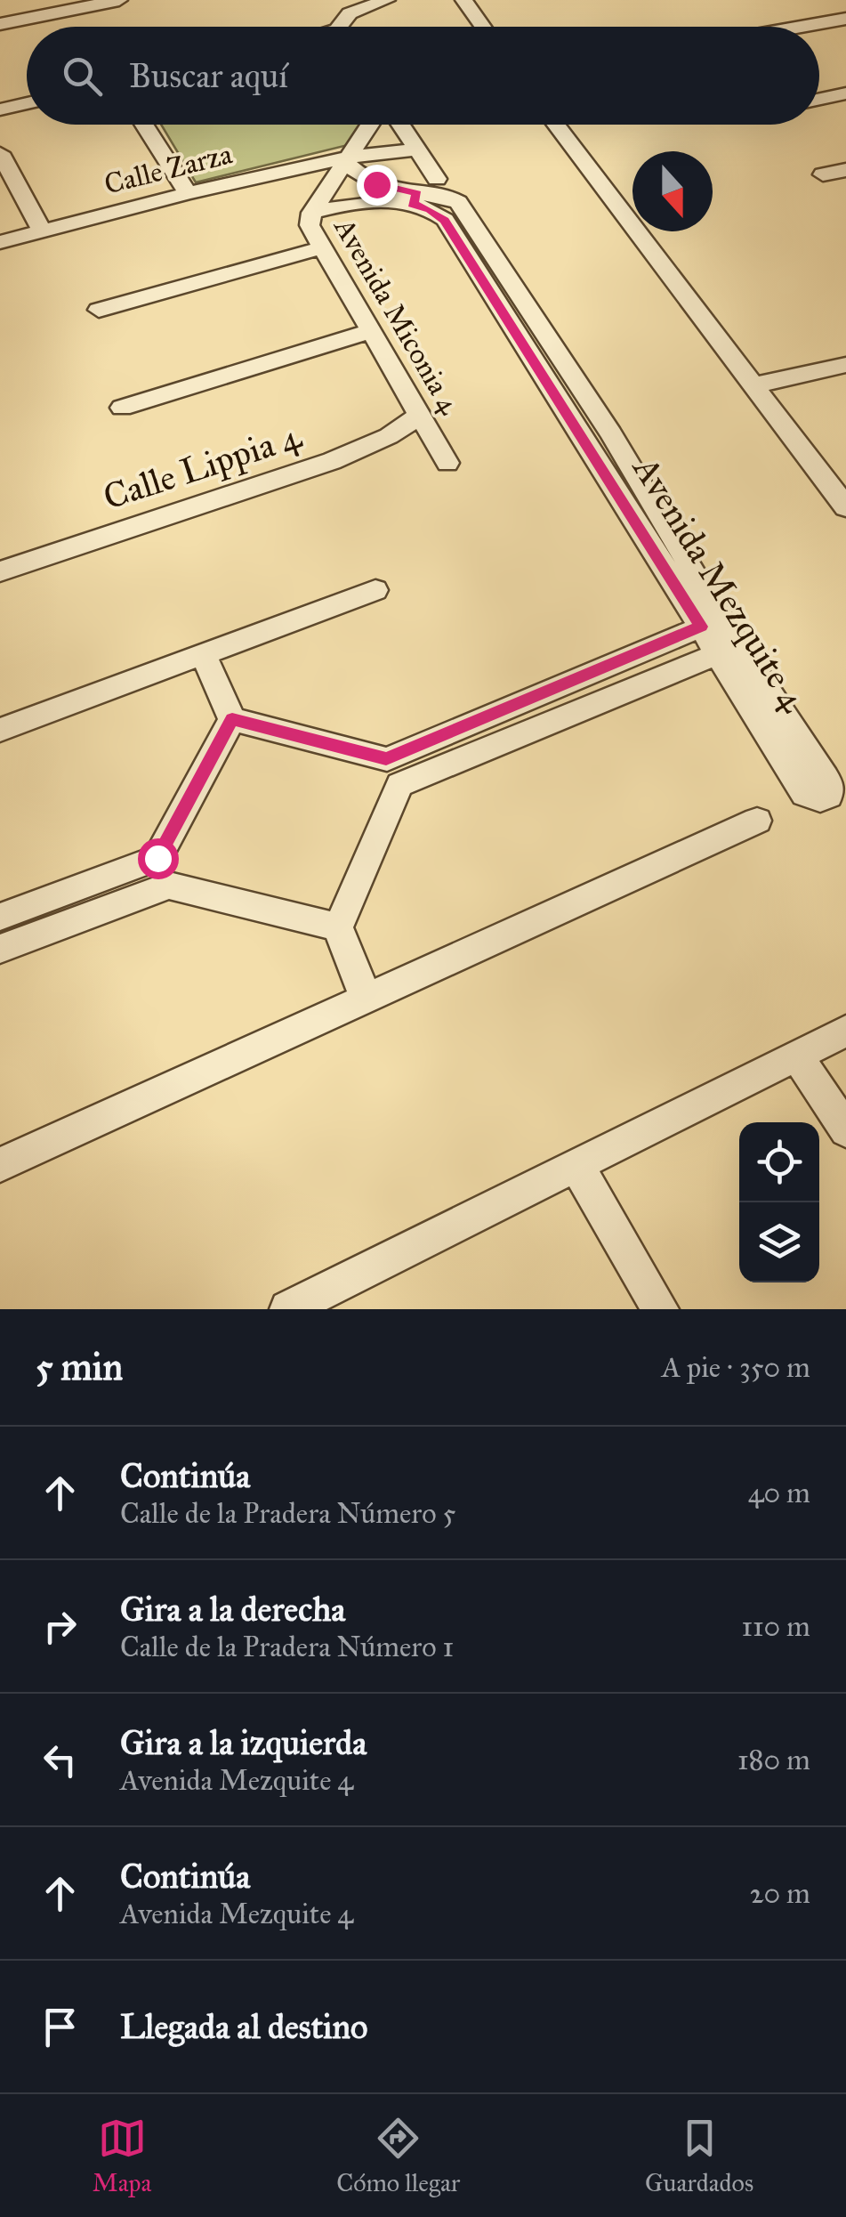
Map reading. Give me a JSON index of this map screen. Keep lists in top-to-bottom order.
{
  "streets": {
    "street": [
      "Calle Zarza",
      "Avenida Miconia 4",
      "Calle Lippia 4",
      "Avenida Mezquite 4"
    ]
  },
  "crossings": [
    ["Calle Zarza", "Avenida Miconia 4"],
    ["Calle Zarza", "Avenida Mezquite 4"],
    ["Avenida Miconia 4", "Calle Lippia 4"],
    ["Avenida Miconia 4", "Avenida Mezquite 4"]
  ],
  "north": "bottom",
  "page": {
    "search": "Buscar aquí",
    "heading": ["5 min", "A pie · 350 m"],
    "list": [
      ["Continúa", "Calle de la Pradera Número 5", "40 m"],
      ["Gira a la derecha", "Calle de la Pradera Número 1", "110 m"],
      ["Gira a la izquierda", "Avenida Mezquite 4", "180 m"],
      ["Continúa", "Avenida Mezquite 4", "20 m"],
      "Llegada al destino"
    ],
    "nav": ["Mapa", "Cómo llegar", "Guardados"]
  }
}
